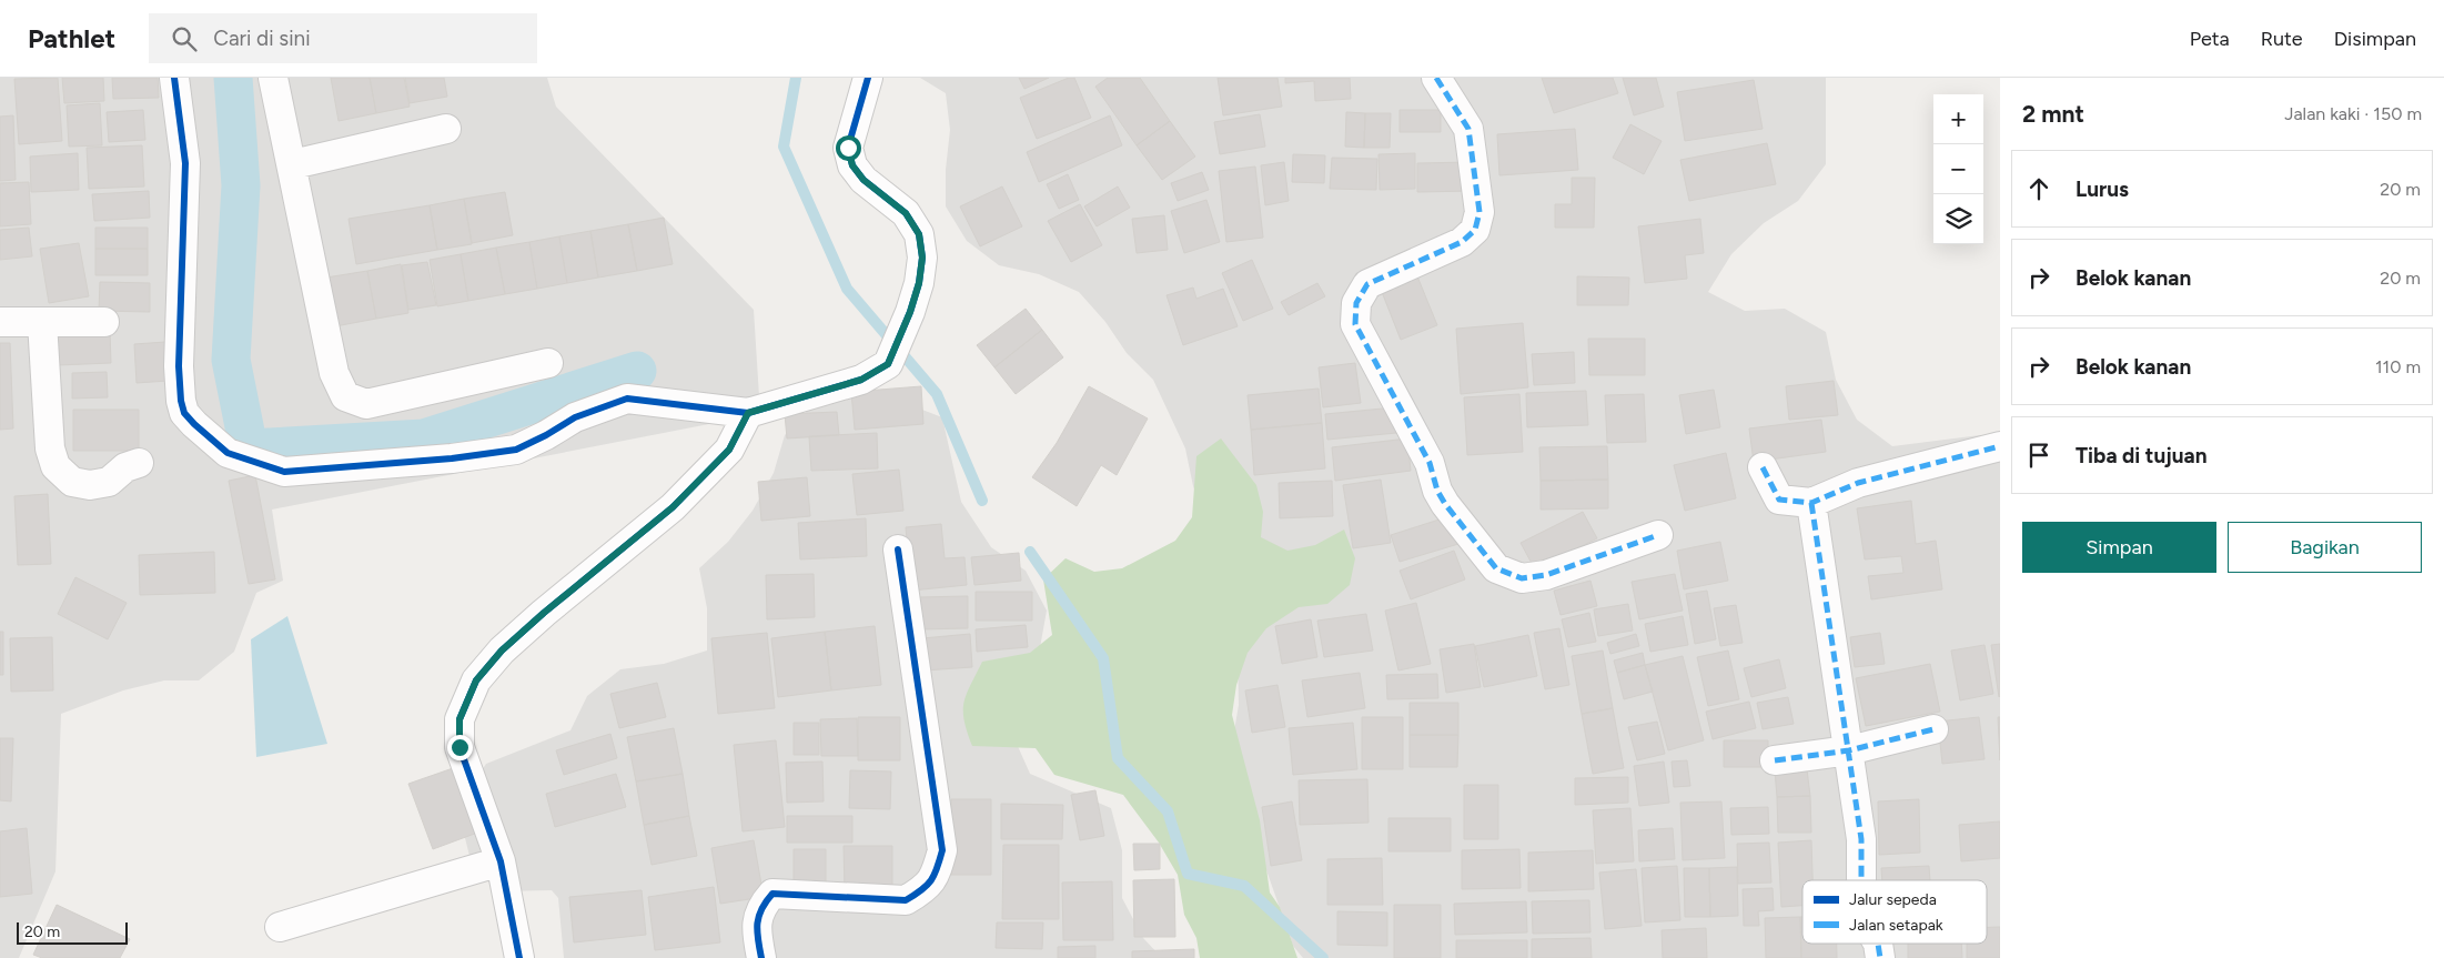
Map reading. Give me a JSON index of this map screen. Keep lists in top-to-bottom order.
{
  "legend": ["Jalur sepeda", "Jalan setapak"],
  "scale_bar": "20 m",
  "page": {
    "header": "Pathlet",
    "search": "Cari di sini",
    "nav": ["Peta", "Rute", "Disimpan"],
    "heading": ["2 mnt", "Jalan kaki · 150 m"],
    "map_buttons": ["+", "−"],
    "list": [
      ["Lurus", "20 m"],
      ["Belok kanan", "20 m"],
      ["Belok kanan", "110 m"],
      "Tiba di tujuan"
    ],
    "buttons": ["Simpan", "Bagikan"],
    "scale": "20 m"
  }
}
